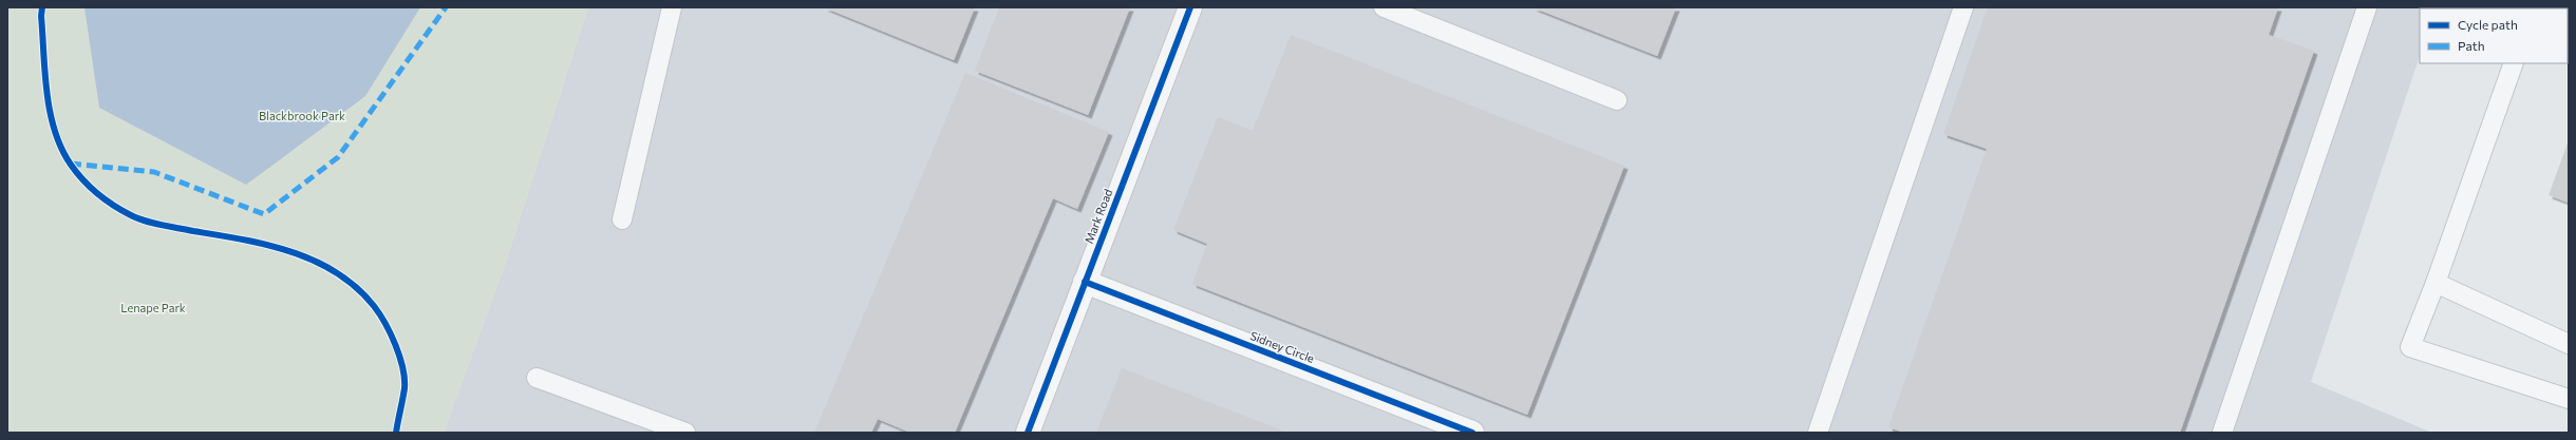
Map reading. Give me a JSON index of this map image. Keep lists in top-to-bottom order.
{
  "streets": {
    "street": ["Mark Road", "Sidney Circle"]
  },
  "crossings": [
    ["Mark Road", "Sidney Circle"]
  ],
  "parks": ["Blackbrook Park", "Lenape Park"],
  "legend": ["Cycle path", "Path"]
}
